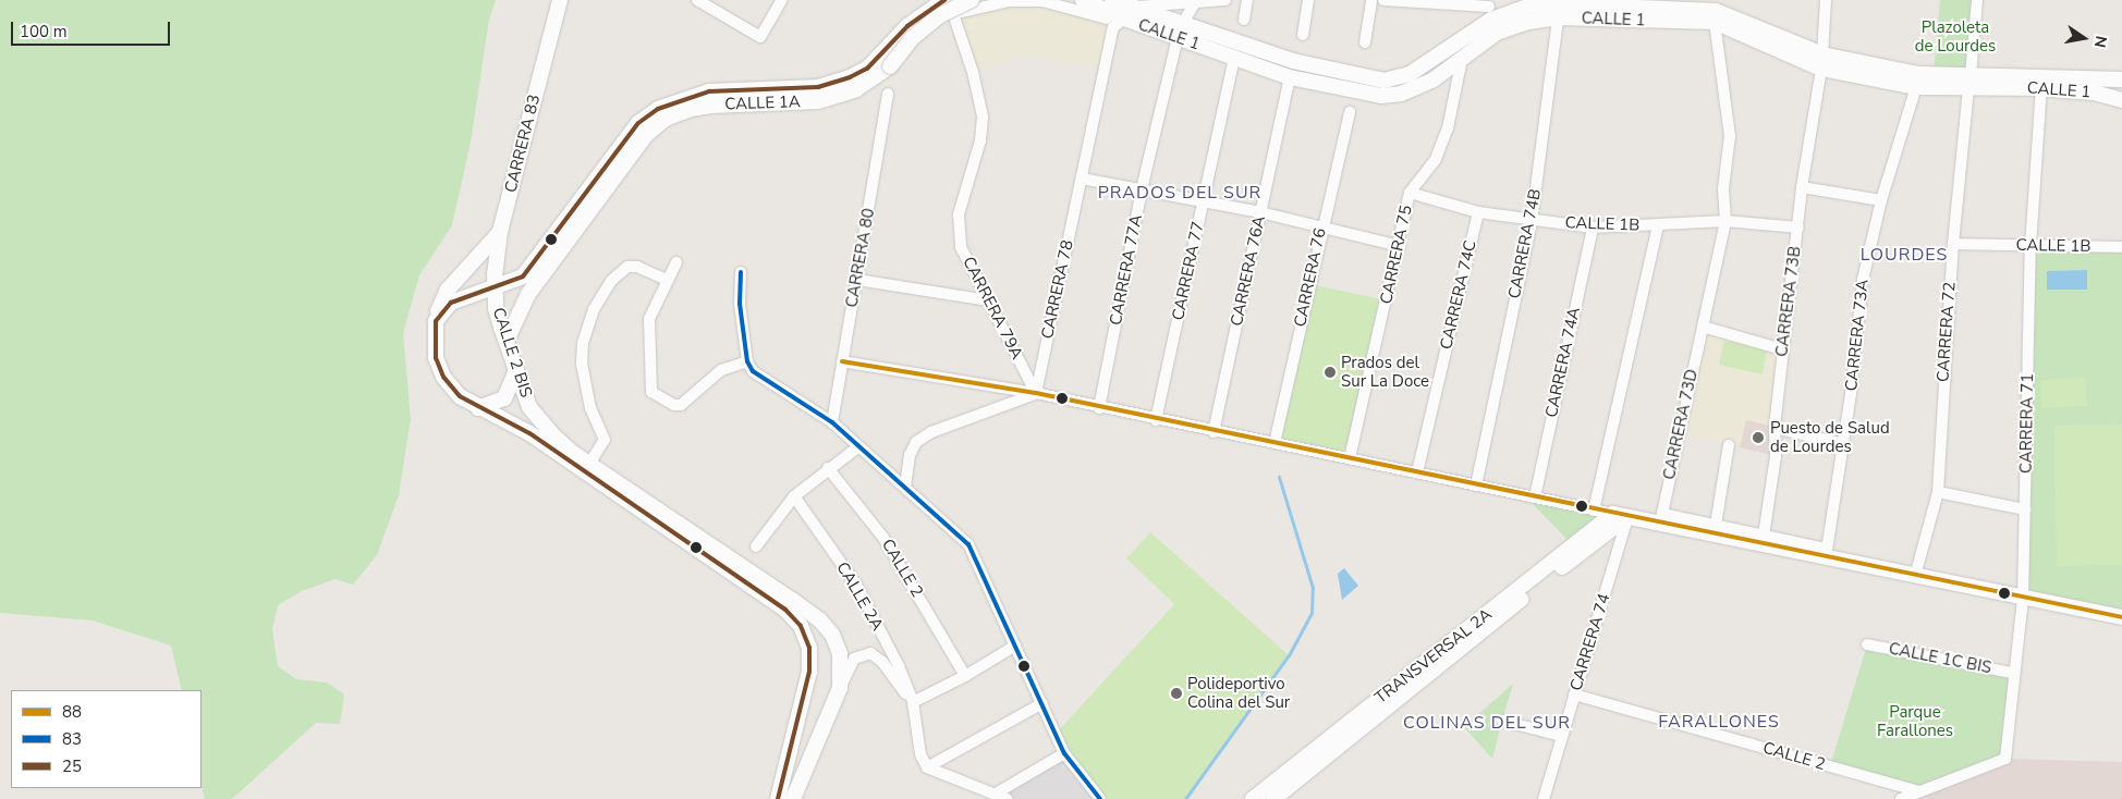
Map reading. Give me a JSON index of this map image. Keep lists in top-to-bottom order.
{
  "streets": {
    "street": [
      "CALLE 1",
      "CALLE 1A",
      "CARRERA 83",
      "CALLE 1B",
      "CARRERA 74B",
      "CARRERA 75",
      "CARRERA 80",
      "CARRERA 77A",
      "CARRERA 77",
      "CARRERA 76A",
      "CARRERA 76",
      "CARRERA 78",
      "CARRERA 74C",
      "CARRERA 73B",
      "CARRERA 79A",
      "CARRERA 72",
      "CARRERA 73A",
      "CALLE 2 BIS",
      "CARRERA 74A",
      "CARRERA 71",
      "CARRERA 73D",
      "CALLE 2",
      "CALLE 2A",
      "CARRERA 74",
      "TRANSVERSAL 2A",
      "CALLE 1C BIS"
    ]
  },
  "crossings": [
    ["CALLE 1", "CARRERA 74B"],
    ["CALLE 1", "CARRERA 75"],
    ["CALLE 1", "CARRERA 77A"],
    ["CALLE 1", "CARRERA 77"],
    ["CALLE 1", "CARRERA 76A"],
    ["CALLE 1", "CARRERA 78"],
    ["CALLE 1", "CARRERA 73B"],
    ["CALLE 1", "CARRERA 79A"],
    ["CALLE 1", "CARRERA 72"],
    ["CALLE 1", "CARRERA 73A"],
    ["CALLE 1", "CARRERA 71"],
    ["CALLE 1", "CARRERA 73D"],
    ["CALLE 1A", "CARRERA 83"],
    ["CALLE 1A", "CARRERA 79A"],
    ["CALLE 1A", "CALLE 2 BIS"],
    ["CARRERA 83", "CALLE 2 BIS"],
    ["CALLE 1B", "CARRERA 74B"],
    ["CALLE 1B", "CARRERA 75"],
    ["CALLE 1B", "CARRERA 74C"],
    ["CALLE 1B", "CARRERA 73B"],
    ["CALLE 1B", "CARRERA 72"],
    ["CALLE 1B", "CARRERA 74A"],
    ["CALLE 1B", "CARRERA 71"],
    ["CALLE 1B", "CARRERA 73D"],
    ["CARRERA 78", "CARRERA 79A"],
    ["CALLE 2 BIS", "CALLE 2A"],
    ["CARRERA 71", "CALLE 2"],
    ["CARRERA 71", "CALLE 1C BIS"],
    ["CALLE 2", "CARRERA 74"],
    ["CARRERA 74", "TRANSVERSAL 2A"]
  ],
  "districts": [
    "PRADOS DEL SUR",
    "LOURDES",
    "FARALLONES",
    "COLINAS DEL SUR"
  ],
  "parks": ["Plazoleta de Lourdes", "Parque Farallones"],
  "places": ["Prados del Sur La Doce", "Puesto de Salud de Lourdes", "Polideportivo Colina del Sur"],
  "lines": ["transit line 25", "transit line 83", "transit line 88"],
  "legend": ["88", "83", "25"],
  "scale_bar": "100 m",
  "north": "right"
}
